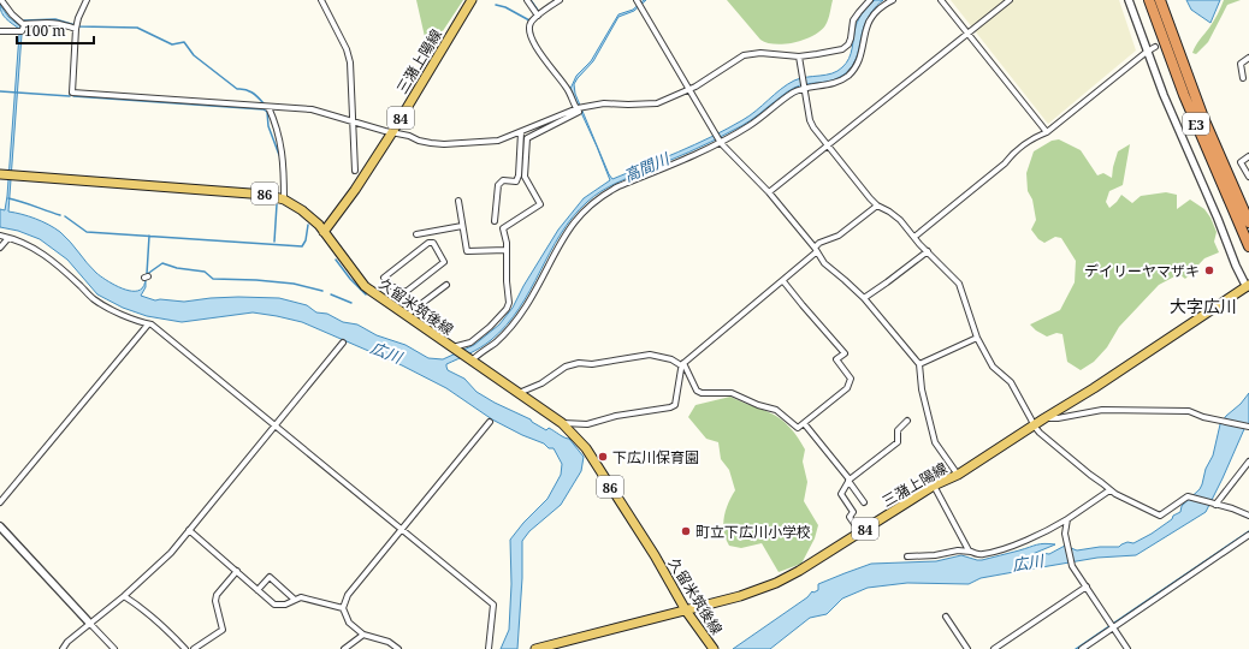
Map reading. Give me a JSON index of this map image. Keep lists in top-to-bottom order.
{
  "streets": {
    "highway": ["E3"],
    "main road": [
      "三潴上陽線",
      "84",
      "86",
      "久留米筑後線"
    ]
  },
  "crossings": [
    ["三潴上陽線", "久留米筑後線"]
  ],
  "districts": ["大字広川"],
  "water": ["高間川", "広川"],
  "places": ["デイリーヤマザキ", "下広川保育園", "町立下広川小学校"],
  "scale_bar": "100 m"
}
